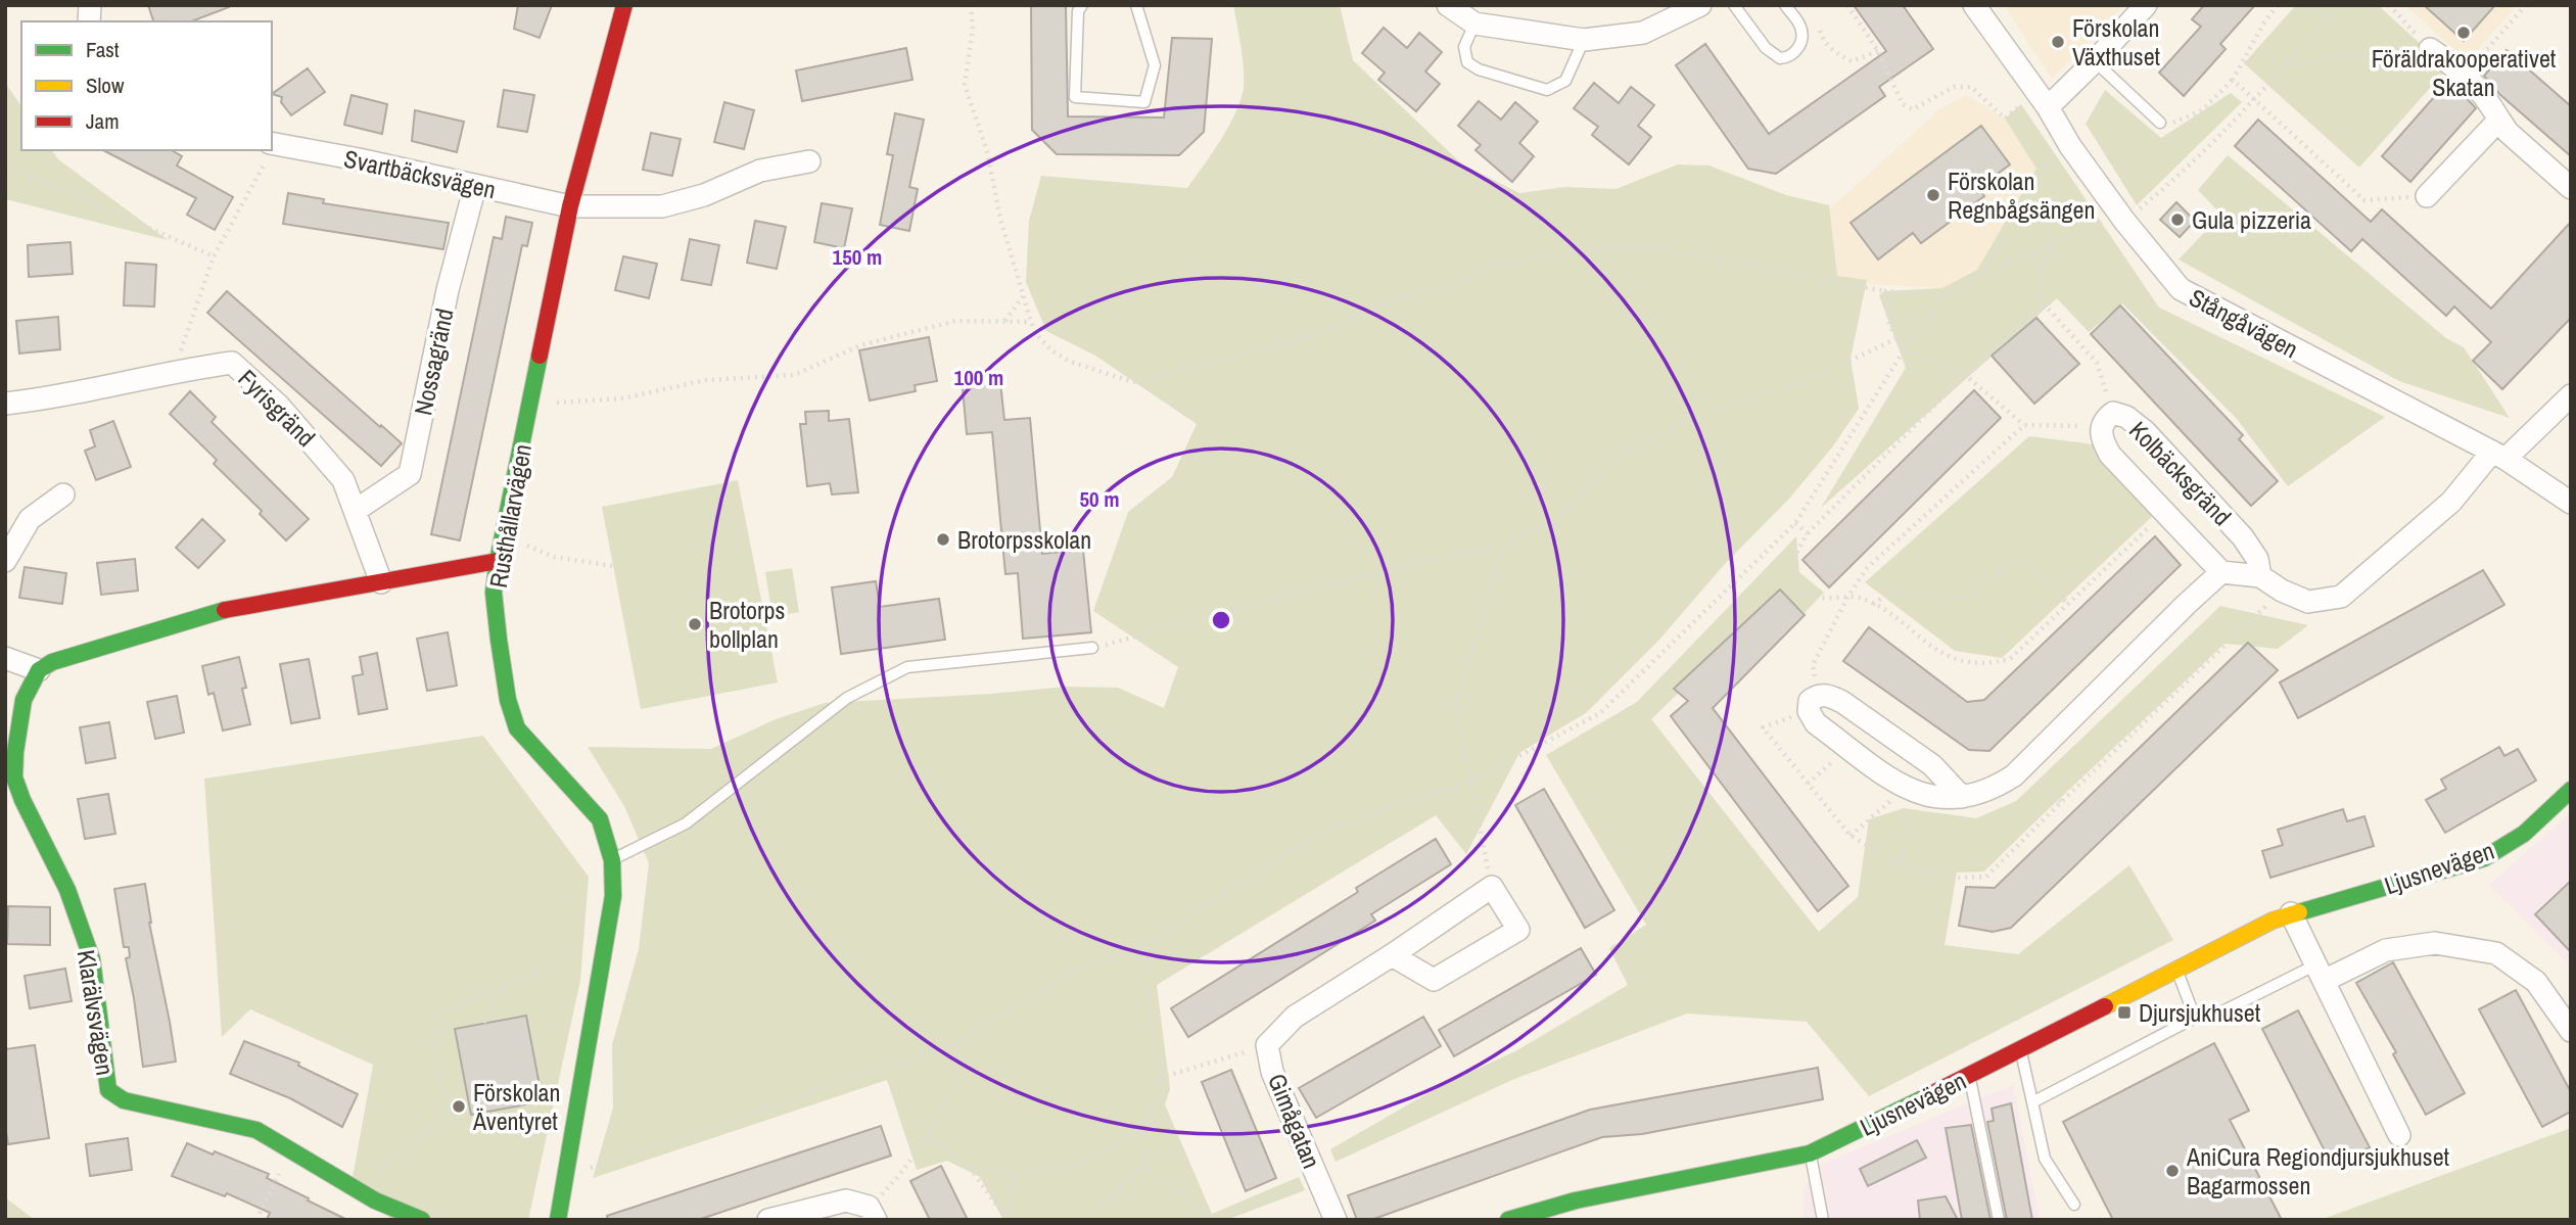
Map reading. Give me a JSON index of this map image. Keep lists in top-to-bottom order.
{
  "streets": {
    "street": [
      "Svartbäcksvägen",
      "Stångåvägen",
      "Nossagränd",
      "Fyrisgränd",
      "Kolbäcksgränd",
      "Rusthållarvägen",
      "Ljusnevägen",
      "Klarälvsvägen",
      "Gimågatan"
    ]
  },
  "crossings": [
    ["Svartbäcksvägen", "Nossagränd"],
    ["Svartbäcksvägen", "Rusthållarvägen"],
    ["Nossagränd", "Fyrisgränd"]
  ],
  "places": {
    "other": [
      "Föräldrakooperativet Skatan",
      "Förskolan Växthuset",
      "Förskolan Regnbågsängen",
      "Gula pizzeria",
      "Brotorpsskolan",
      "Brotorps bollplan",
      "Förskolan Äventyret",
      "AniCura Regiondjursjukhuset Bagarmossen"
    ],
    "transit": ["Djursjukhuset"]
  },
  "legend": ["Fast", "Slow", "Jam"],
  "rings": ["150 m", "100 m", "50 m"]
}
